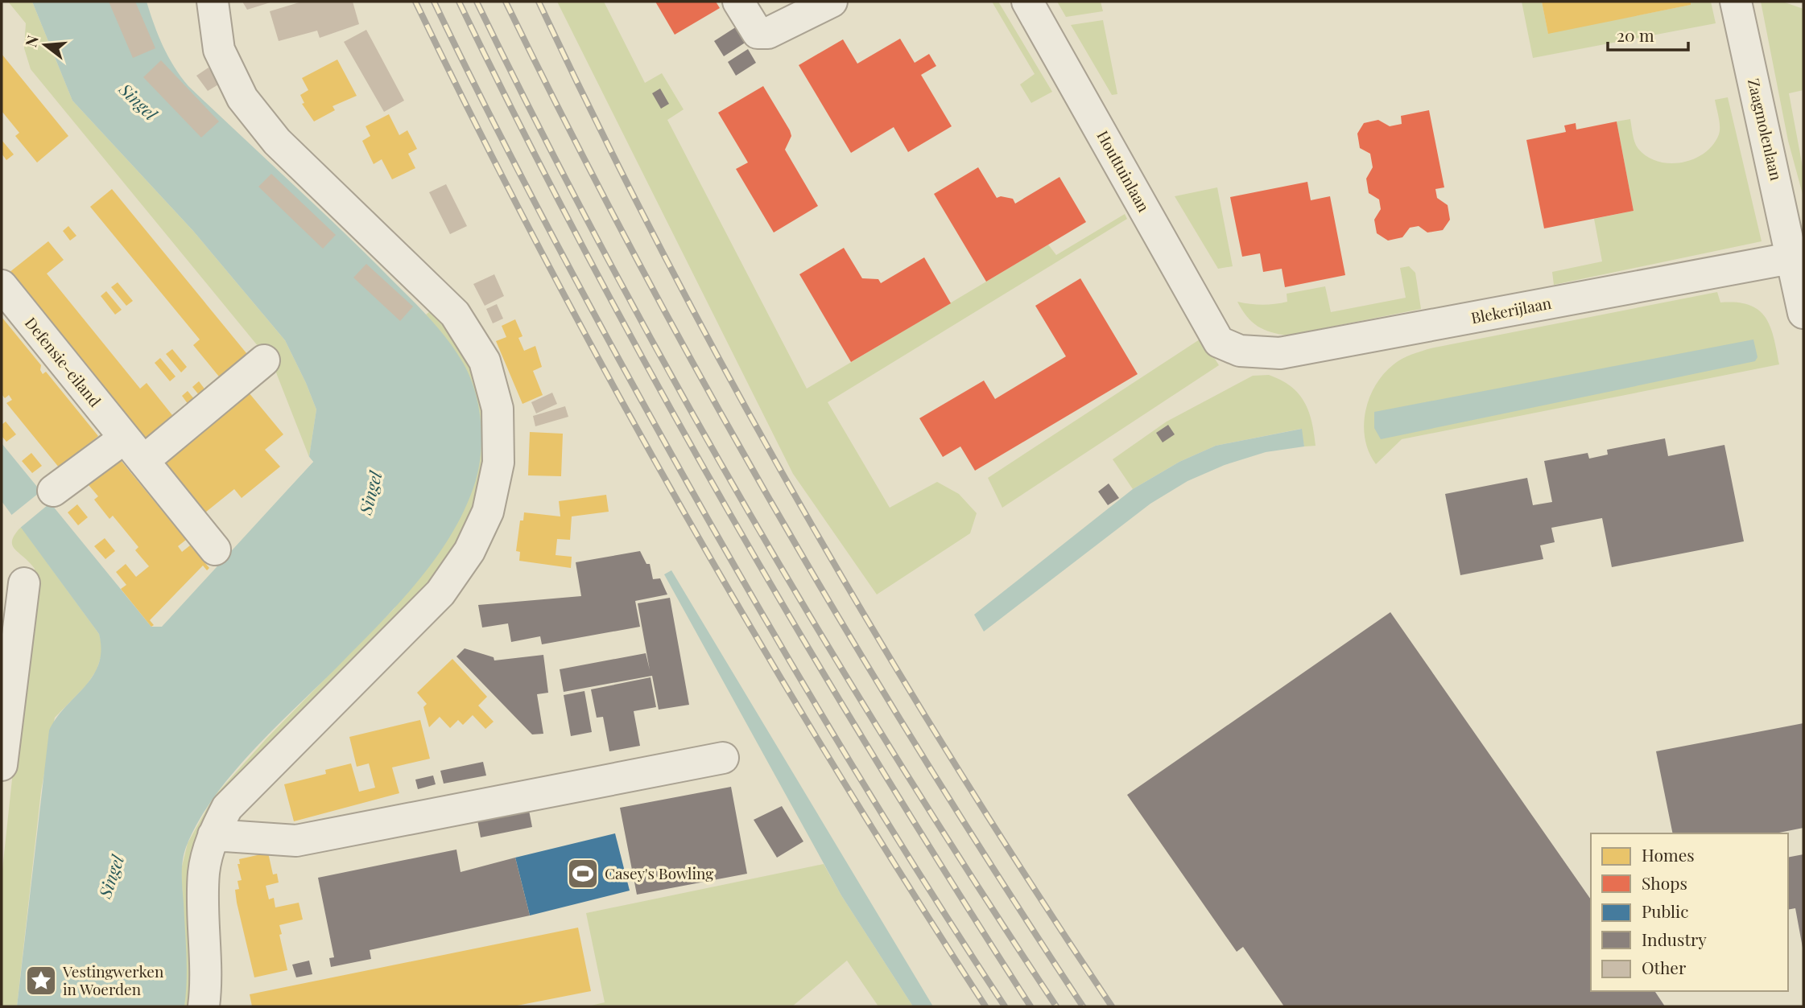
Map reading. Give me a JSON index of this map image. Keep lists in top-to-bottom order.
{
  "streets": {
    "street": [
      "Zaagmolenlaan",
      "Houttuinlaan",
      "Blekerijlaan",
      "Defensie-eiland"
    ]
  },
  "crossings": [
    ["Zaagmolenlaan", "Blekerijlaan"],
    ["Houttuinlaan", "Blekerijlaan"]
  ],
  "water": ["Singel"],
  "places": {
    "sports": ["Casey's Bowling"],
    "place": ["Vestingwerken in Woerden"]
  },
  "legend": [
    "Homes",
    "Shops",
    "Public",
    "Industry",
    "Other"
  ],
  "scale_bar": "20 m",
  "north": "left"
}
